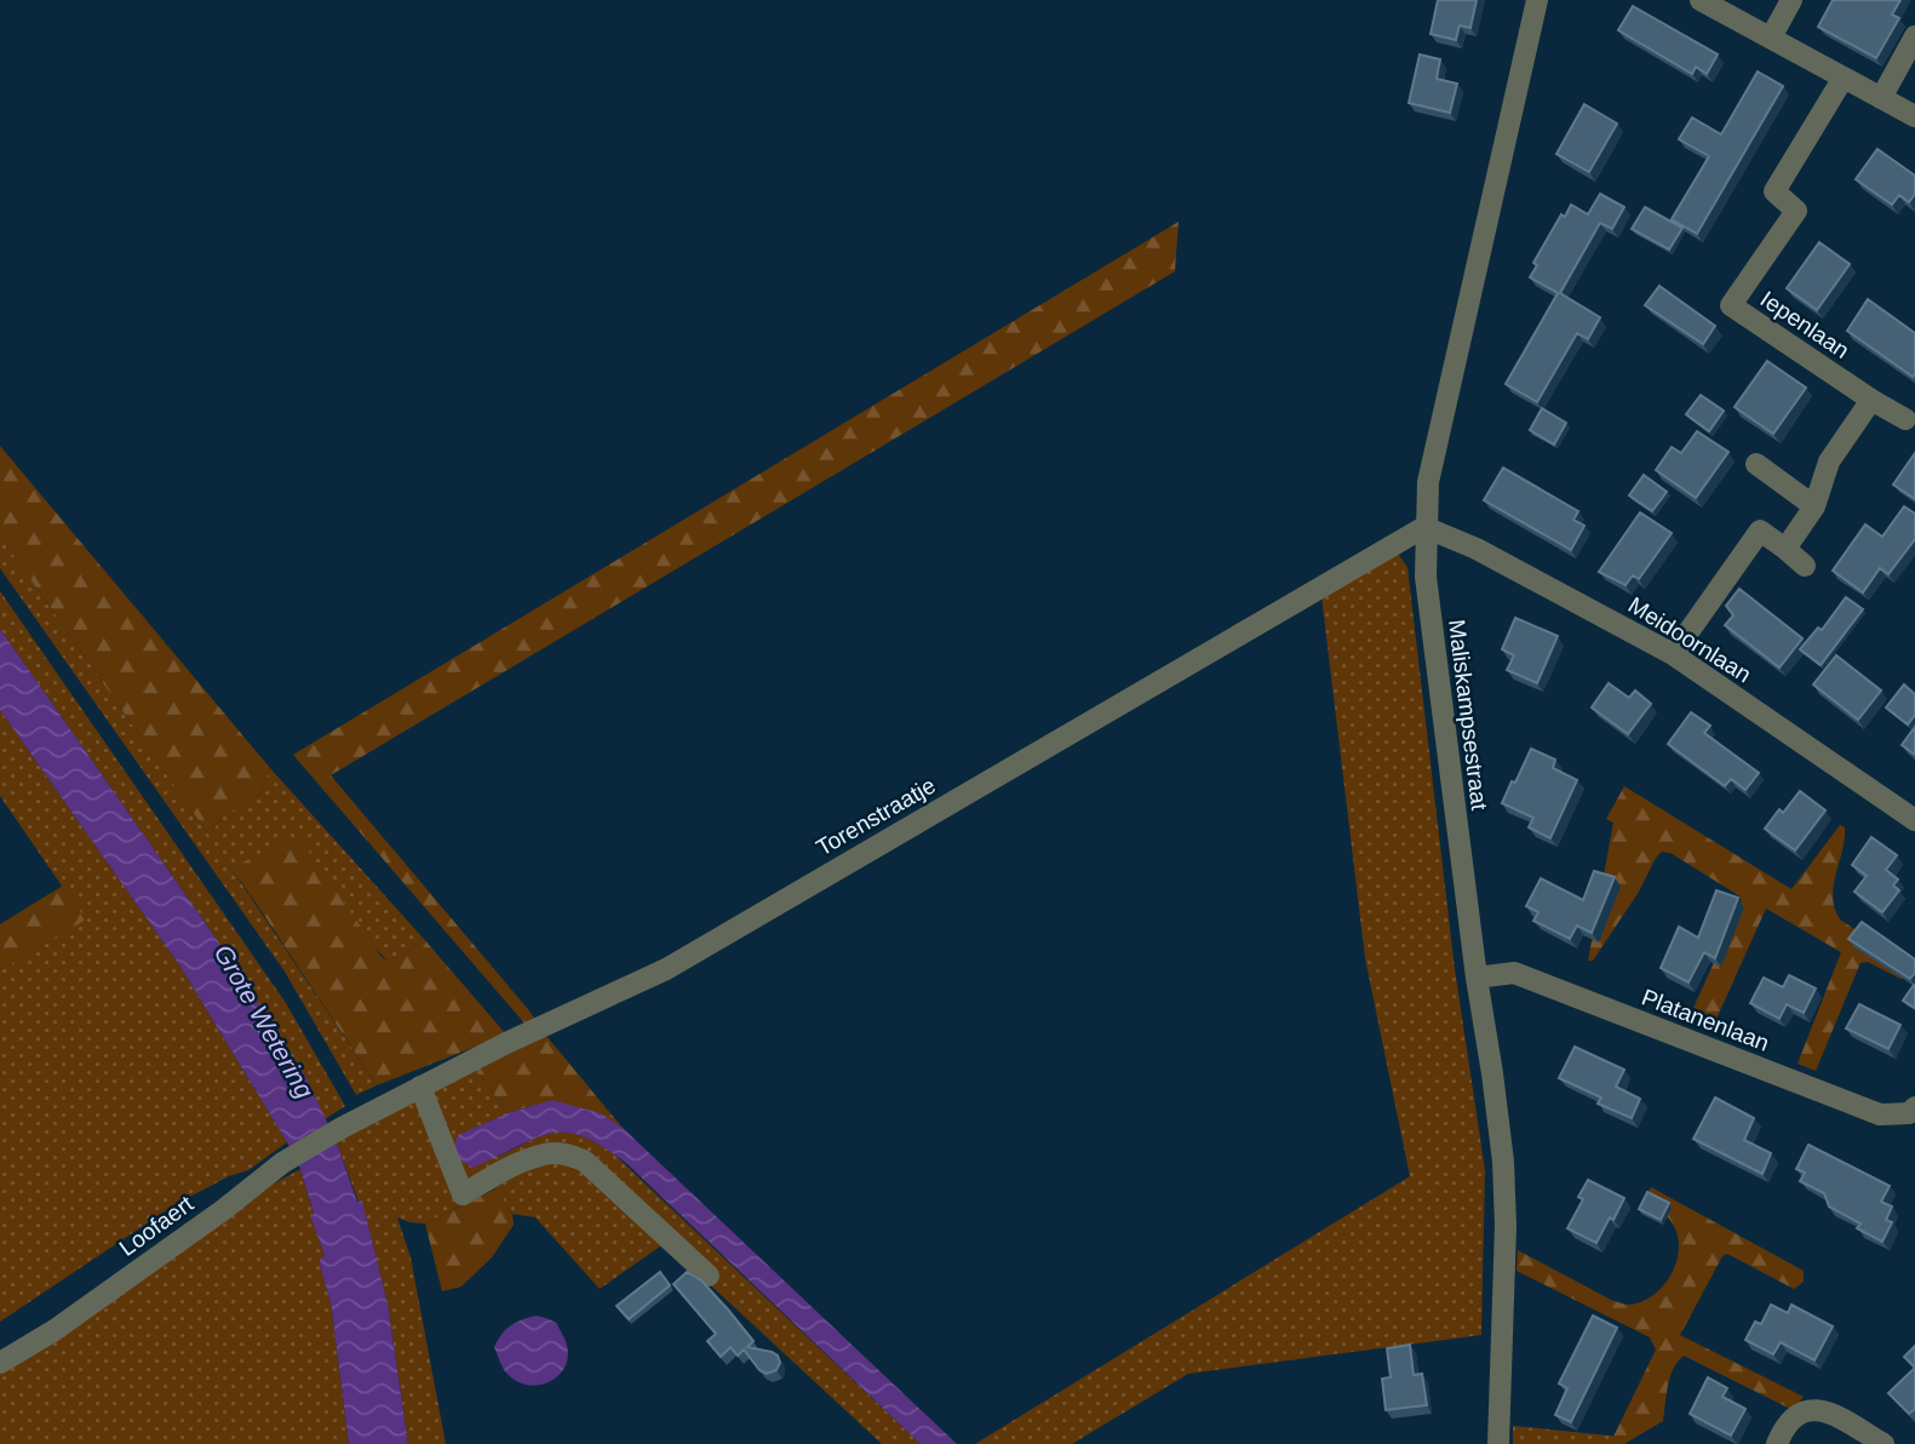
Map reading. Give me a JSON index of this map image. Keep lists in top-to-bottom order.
{
  "streets": {
    "street": [
      "Iepenlaan",
      "Meidoornlaan",
      "Maliskampsestraat",
      "Torenstraatje",
      "Platanenlaan",
      "Loofaert"
    ]
  },
  "crossings": [
    ["Meidoornlaan", "Maliskampsestraat"],
    ["Meidoornlaan", "Torenstraatje"],
    ["Maliskampsestraat", "Torenstraatje"],
    ["Maliskampsestraat", "Platanenlaan"],
    ["Torenstraatje", "Loofaert"]
  ],
  "water": ["Grote Wetering"]
}
